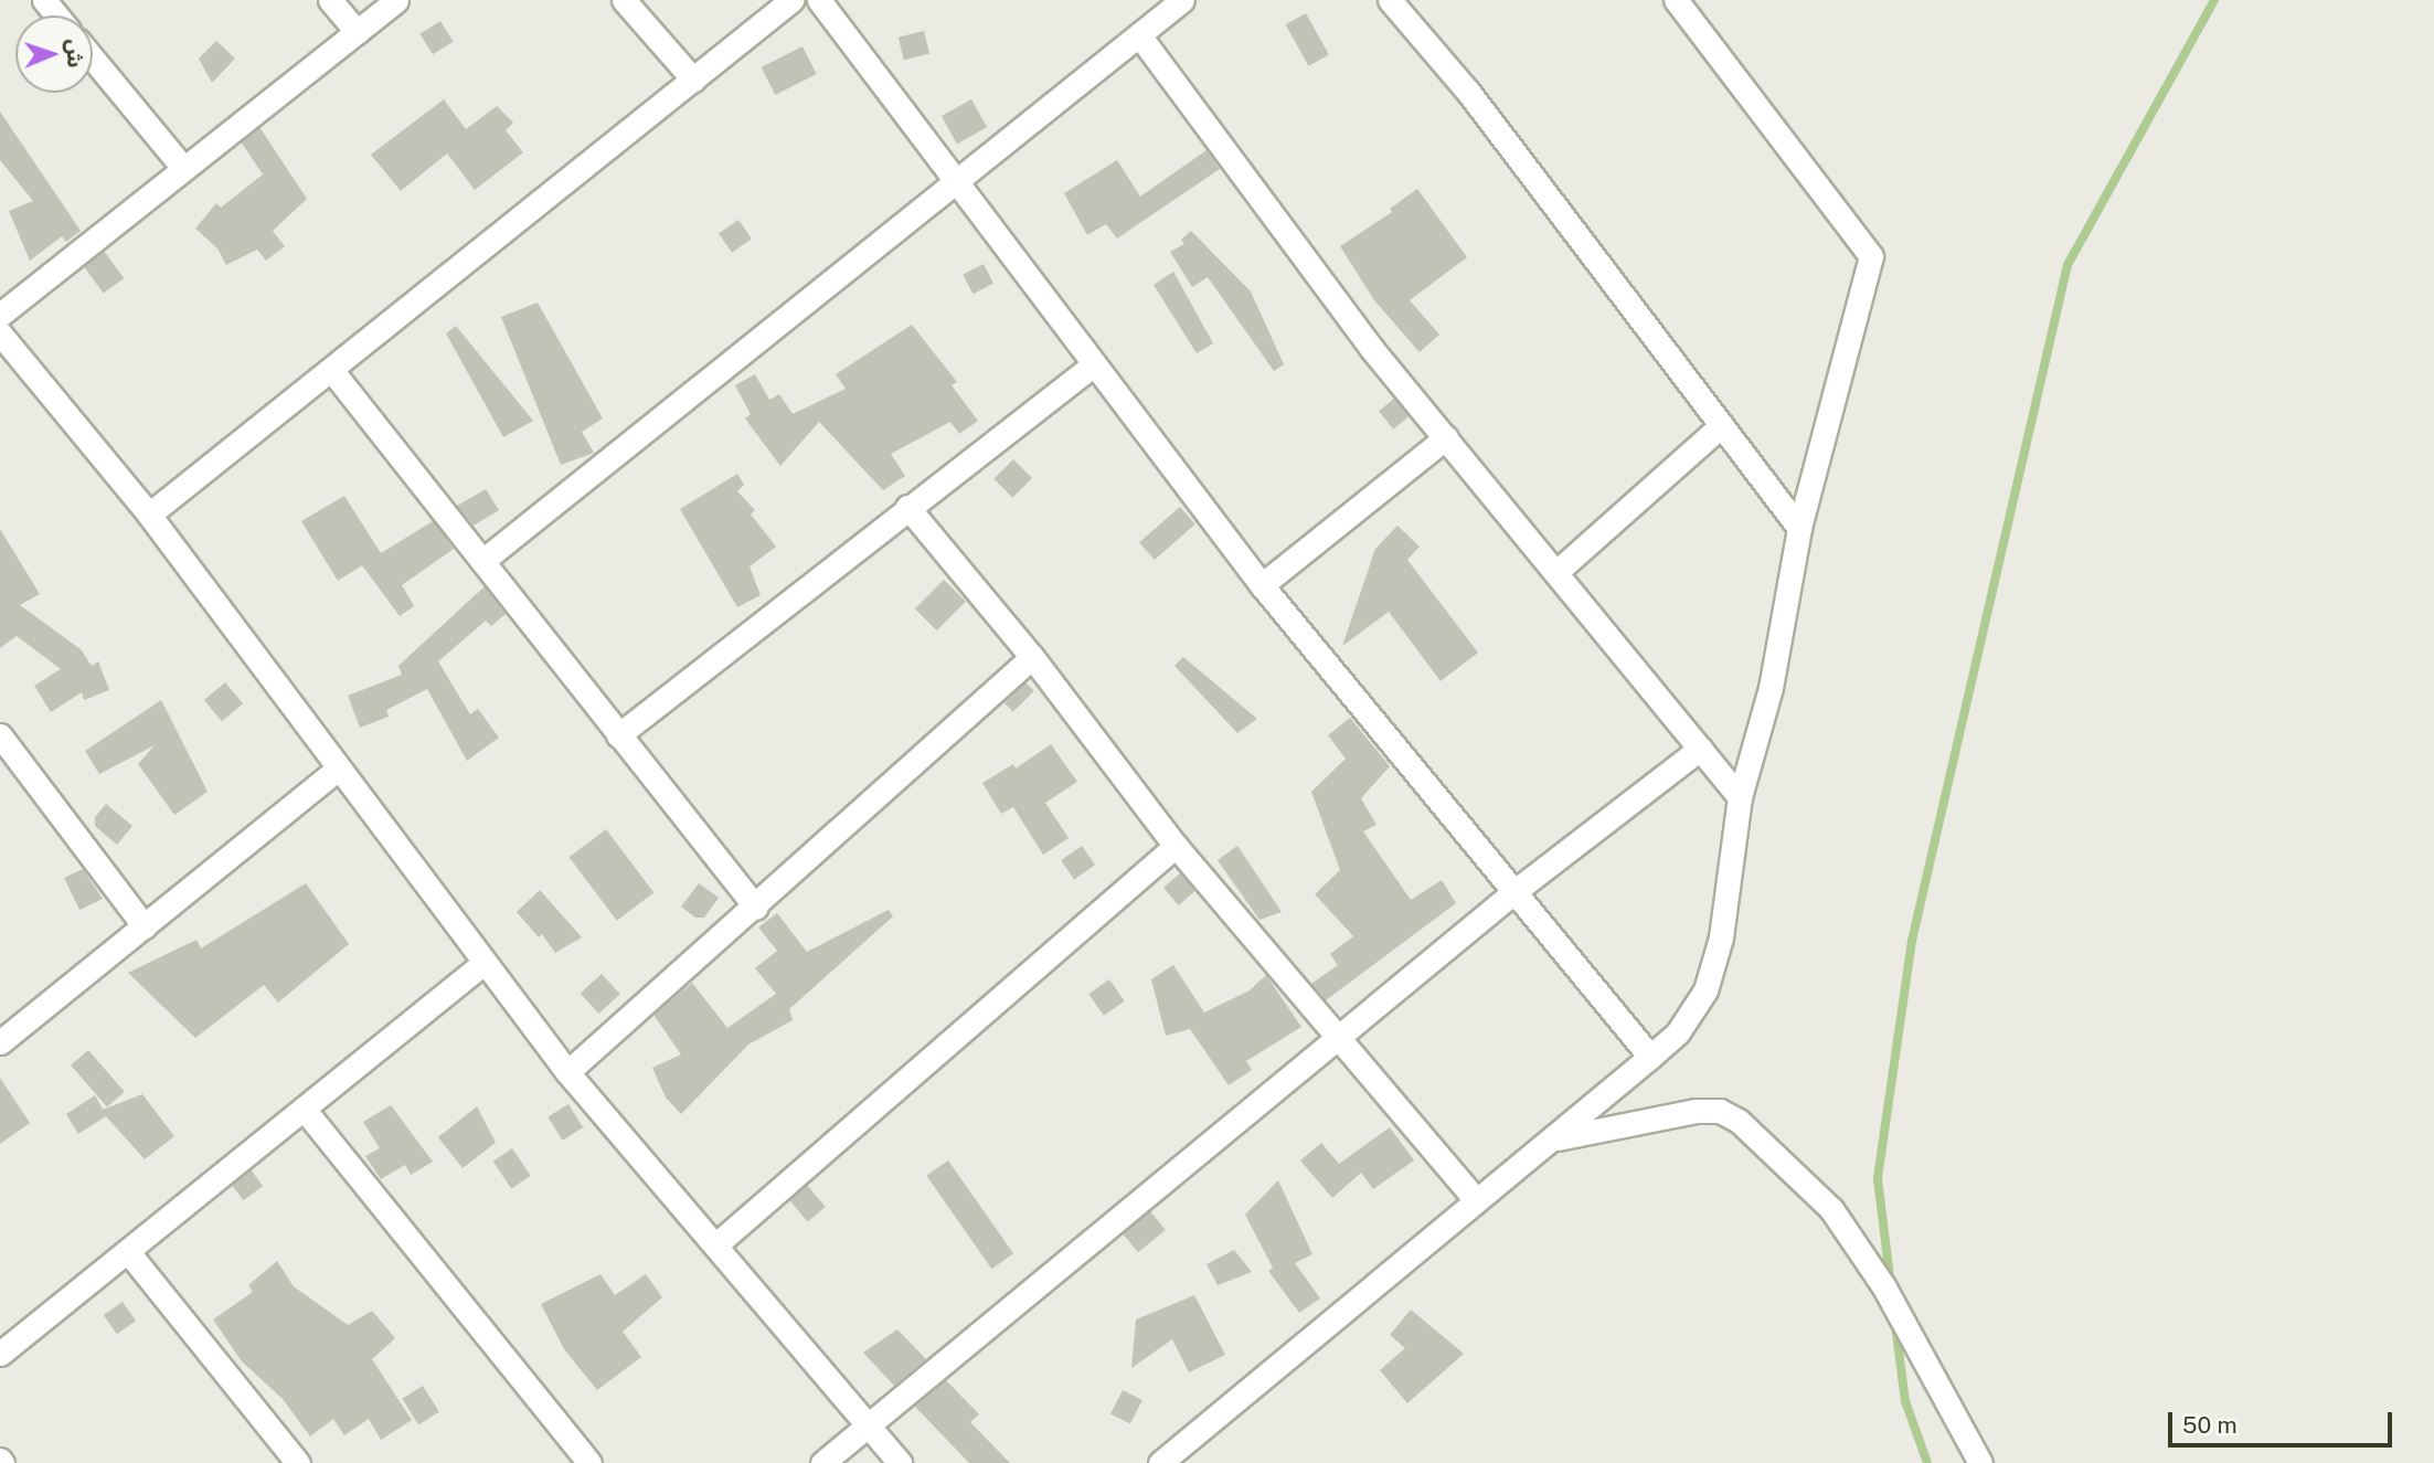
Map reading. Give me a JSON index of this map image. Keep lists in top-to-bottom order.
{
  "scale_bar": "50 m",
  "north": "right"
}
